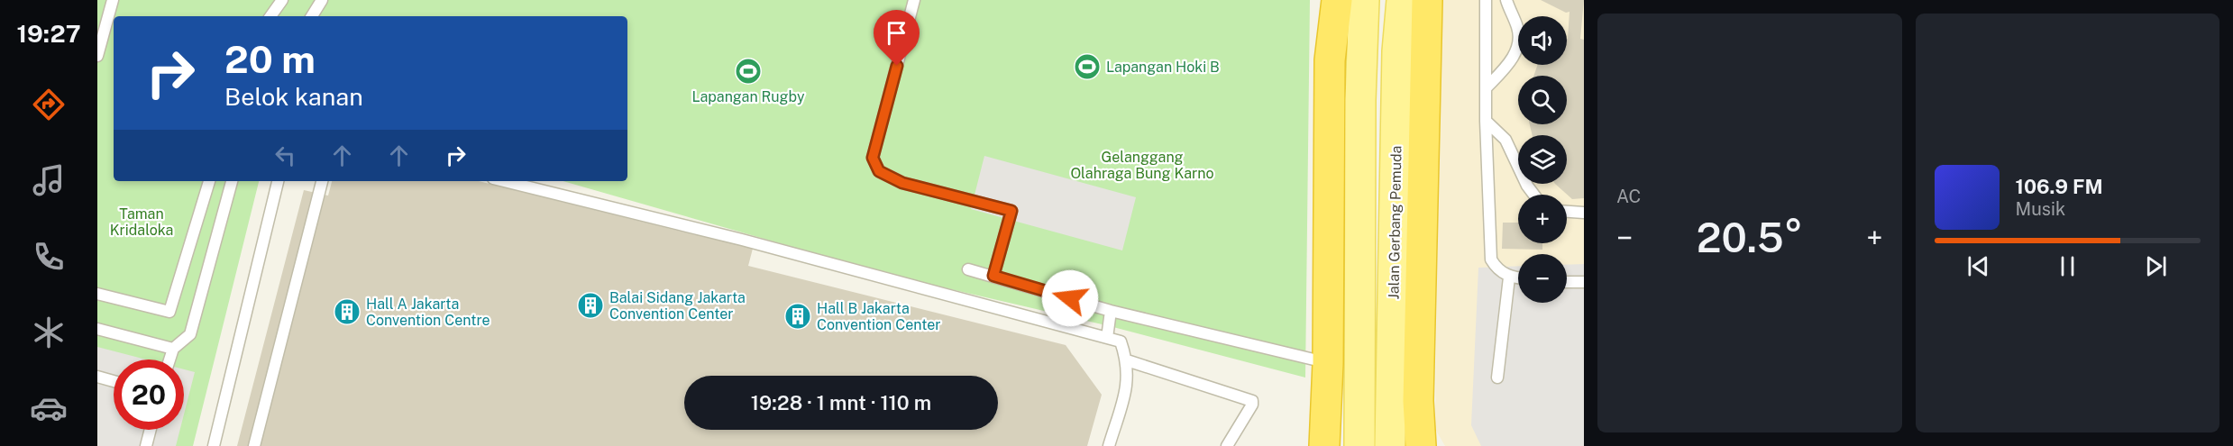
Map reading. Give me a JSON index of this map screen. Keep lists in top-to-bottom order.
{
  "streets": {
    "main road": ["Jalan Gerbang Pemuda"]
  },
  "parks": ["Gelanggang Olahraga Bung Karno", "Taman Kridaloka"],
  "places": {
    "sports": ["Lapangan Hoki B", "Lapangan Rugby"],
    "building": ["Balai Sidang Jakarta Convention Center", "Hall A Jakarta Convention Centre", "Hall B Jakarta Convention Center"]
  },
  "page": {
    "tabs": "19:27",
    "tile": "AC",
    "map_buttons": ["+", "−"],
    "turn": ["20 m", "Belok kanan"],
    "song": ["106.9 FM", "Musik"],
    "heat": ["−", "20.5°", "+"],
    "limit": "20",
    "trip": "19:28 · 1 mnt · 110 m"
  }
}
